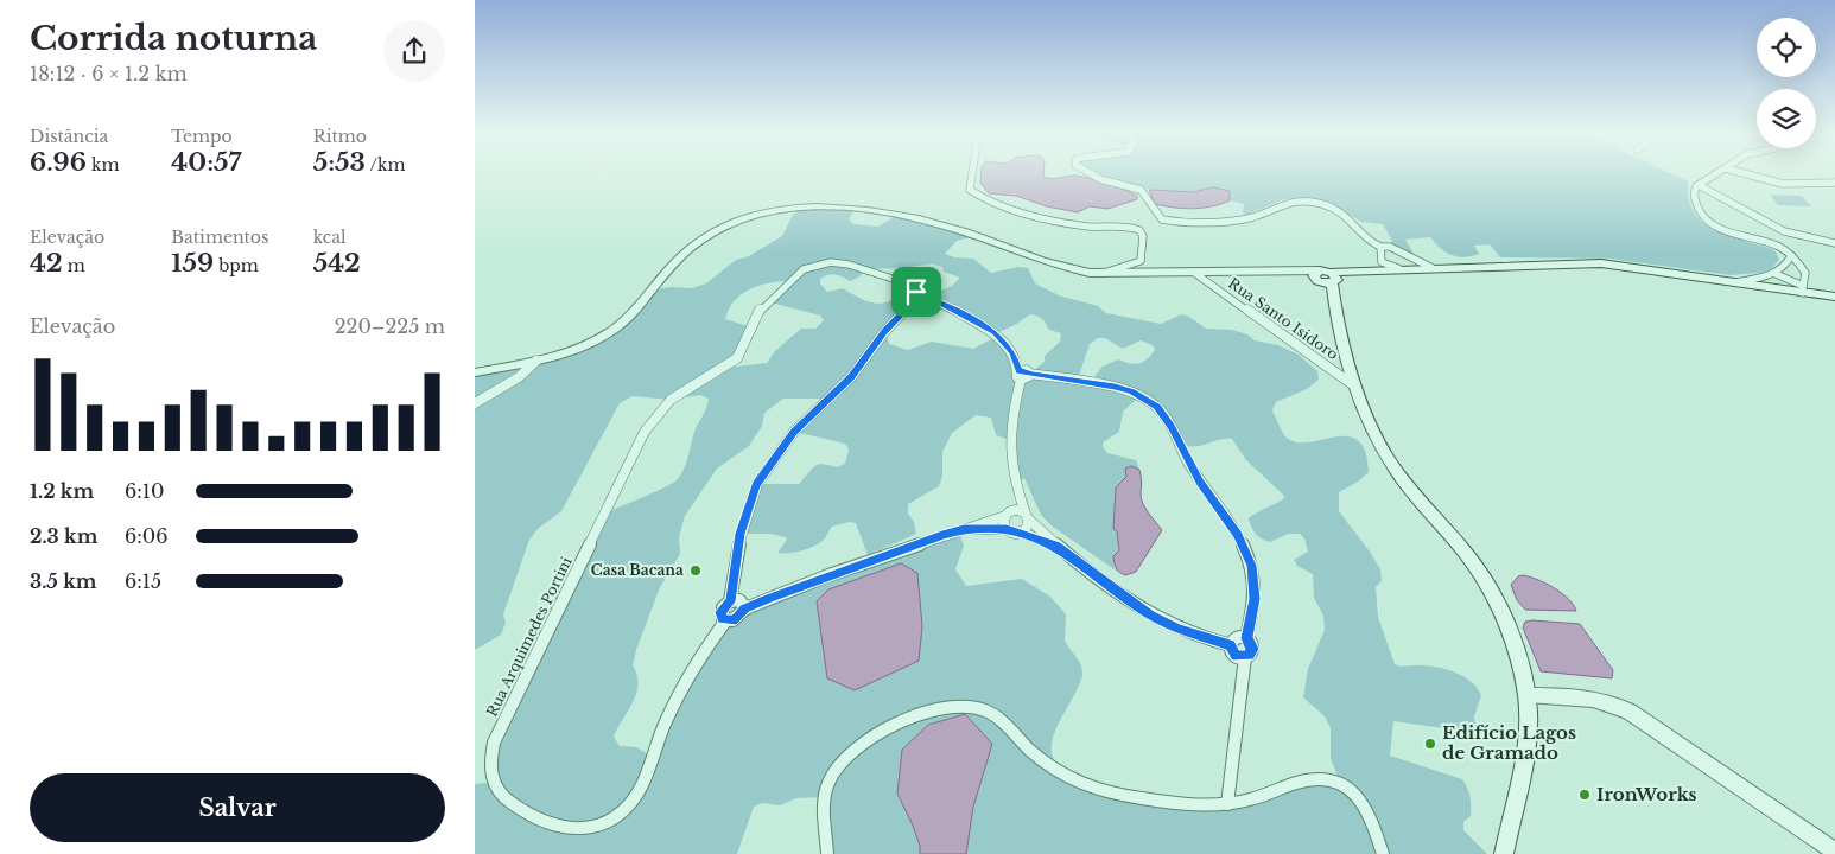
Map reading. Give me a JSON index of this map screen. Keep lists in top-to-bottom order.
{
  "streets": {
    "street": ["Rua Santo Isidoro", "Rua Arquimedes Portini"]
  },
  "places": ["Casa Bacana", "Edifício Lagos de Gramado", "IronWorks"],
  "page": {
    "heading": ["Corrida noturna", "18:12 · 6 × 1.2 km"],
    "stats": [
      ["Distância", "6.96 km"],
      ["Tempo", "40:57"],
      ["Ritmo", "5:53 /km"],
      ["Elevação", "42 m"],
      ["Batimentos", "159 bpm"],
      ["kcal", "542"]
    ],
    "chart": ["Elevação", "220–225 m"],
    "list": [
      {
        "name": "1.2 km",
        "note": "6:10"
      },
      {
        "name": "2.3 km",
        "note": "6:06"
      },
      {
        "name": "3.5 km",
        "note": "6:15"
      }
    ],
    "buttons": "Salvar"
  }
}
